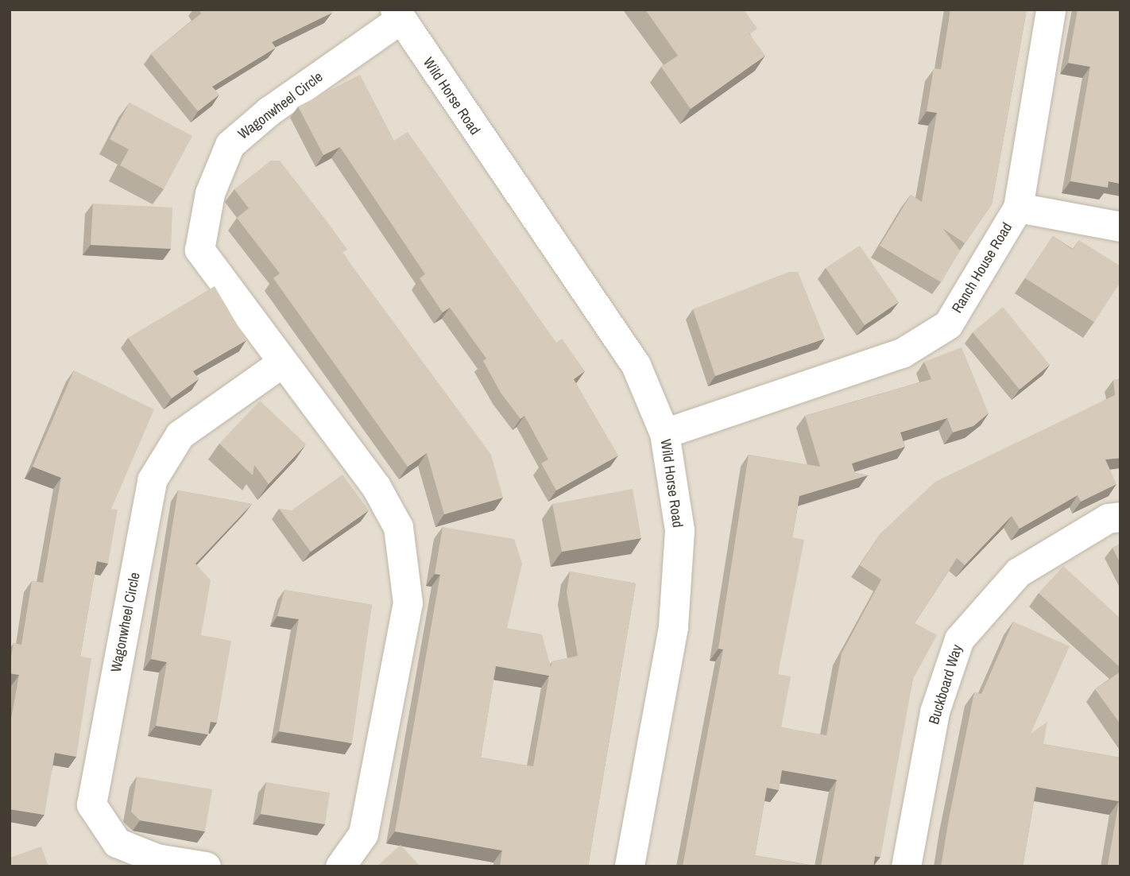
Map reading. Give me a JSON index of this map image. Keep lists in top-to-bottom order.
{
  "streets": {
    "street": [
      "Wild Horse Road",
      "Wagonwheel Circle",
      "Ranch House Road",
      "Buckboard Way"
    ]
  },
  "crossings": [
    ["Wild Horse Road", "Wagonwheel Circle"],
    ["Wild Horse Road", "Ranch House Road"]
  ]
}
